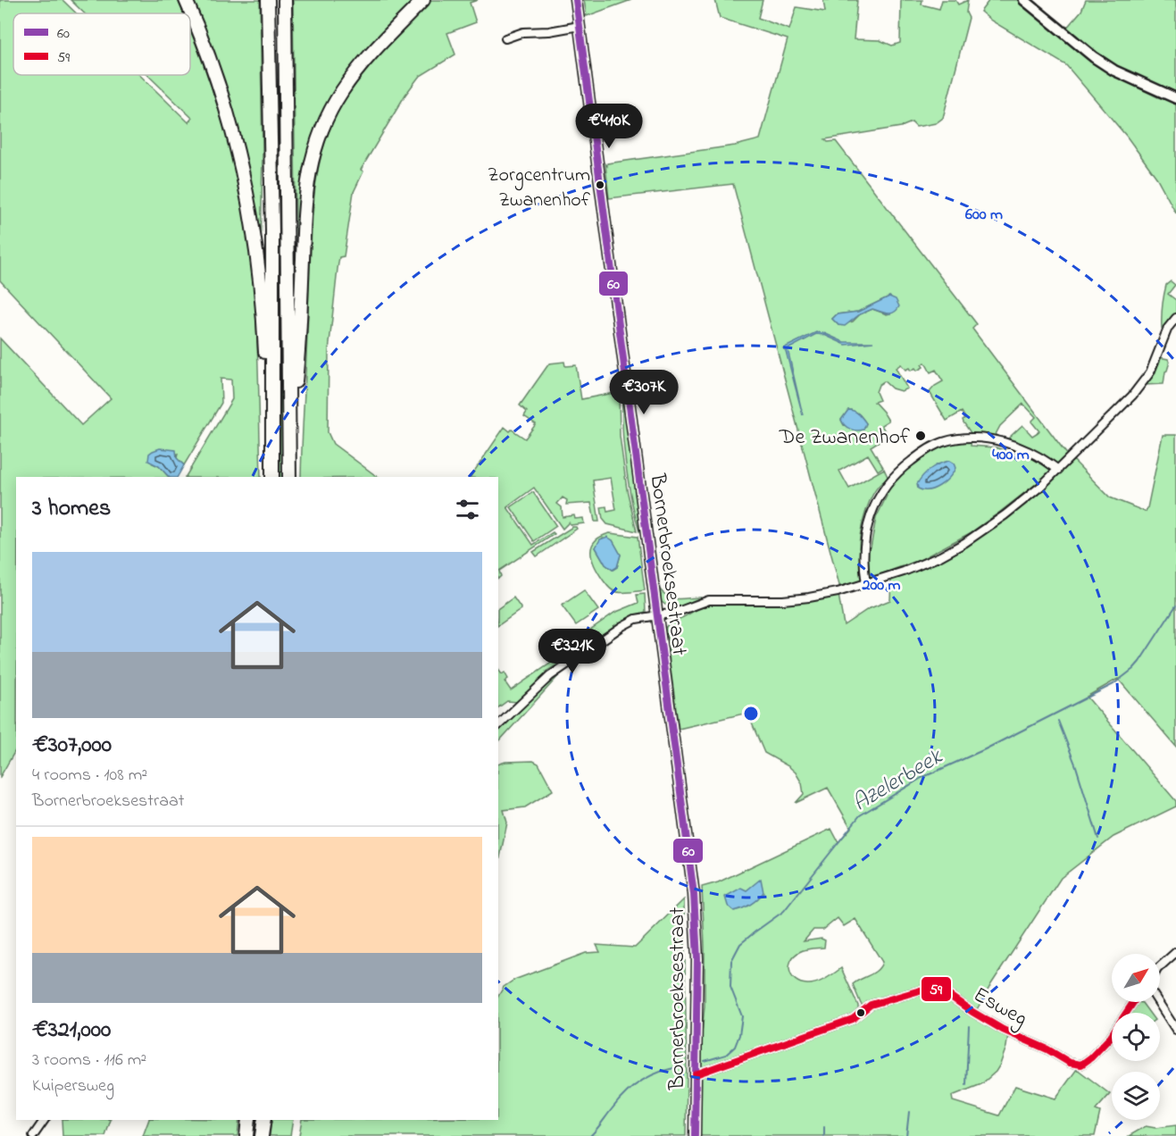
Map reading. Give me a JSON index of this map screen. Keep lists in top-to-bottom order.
{
  "streets": {
    "main road": ["Bornerbroeksestraat"],
    "street": ["Esweg"]
  },
  "crossings": [
    ["Bornerbroeksestraat", "Esweg"]
  ],
  "water": ["Azelerbeek"],
  "places": ["Zorgcentrum Zwanenhof", "De Zwanenhof"],
  "lines": ["transit line 60", "transit line 59"],
  "legend": ["60", "59"],
  "north": "top right",
  "page": {
    "price": ["€410K", "€307K", "€321K"],
    "heading": "3 homes",
    "list": [
      {
        "name": "€307,000",
        "note": "4 rooms · 108 m² · Bornerbroeksestraat"
      },
      {
        "name": "€321,000",
        "note": "3 rooms · 116 m² · Kuipersweg"
      }
    ]
  },
  "rings": ["600 m", "400 m", "200 m"]
}
